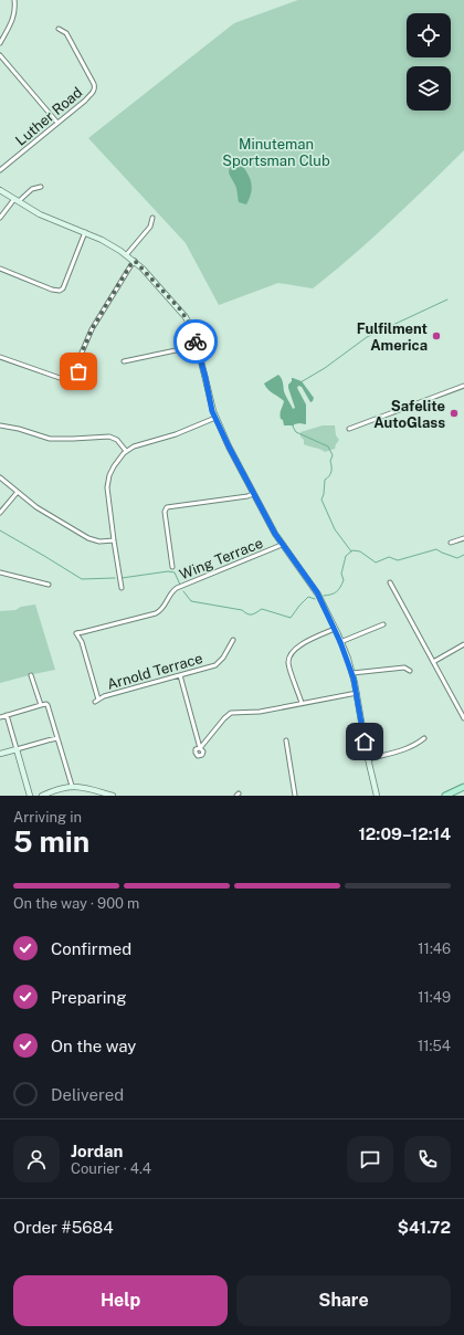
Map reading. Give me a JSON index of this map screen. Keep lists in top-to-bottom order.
{
  "streets": {
    "street": ["Luther Road", "Wing Terrace", "Arnold Terrace"]
  },
  "crossings": [
    ["Wing Terrace", "Arnold Terrace"]
  ],
  "parks": ["Minuteman Sportsman Club"],
  "places": ["Fulfilment America", "Safelite AutoGlass"],
  "page": {
    "heading": ["5 min", "Arriving in", "12:09–12:14"],
    "panel": [
      "Jordan",
      "Courier · 4.4",
      "Order #5684",
      "$41.72"
    ],
    "bar": "On the way · 900 m",
    "list": [
      ["Confirmed", "11:46"],
      ["Preparing", "11:49"],
      ["On the way", "11:54"],
      "Delivered"
    ],
    "buttons": ["Help", "Share"]
  }
}
